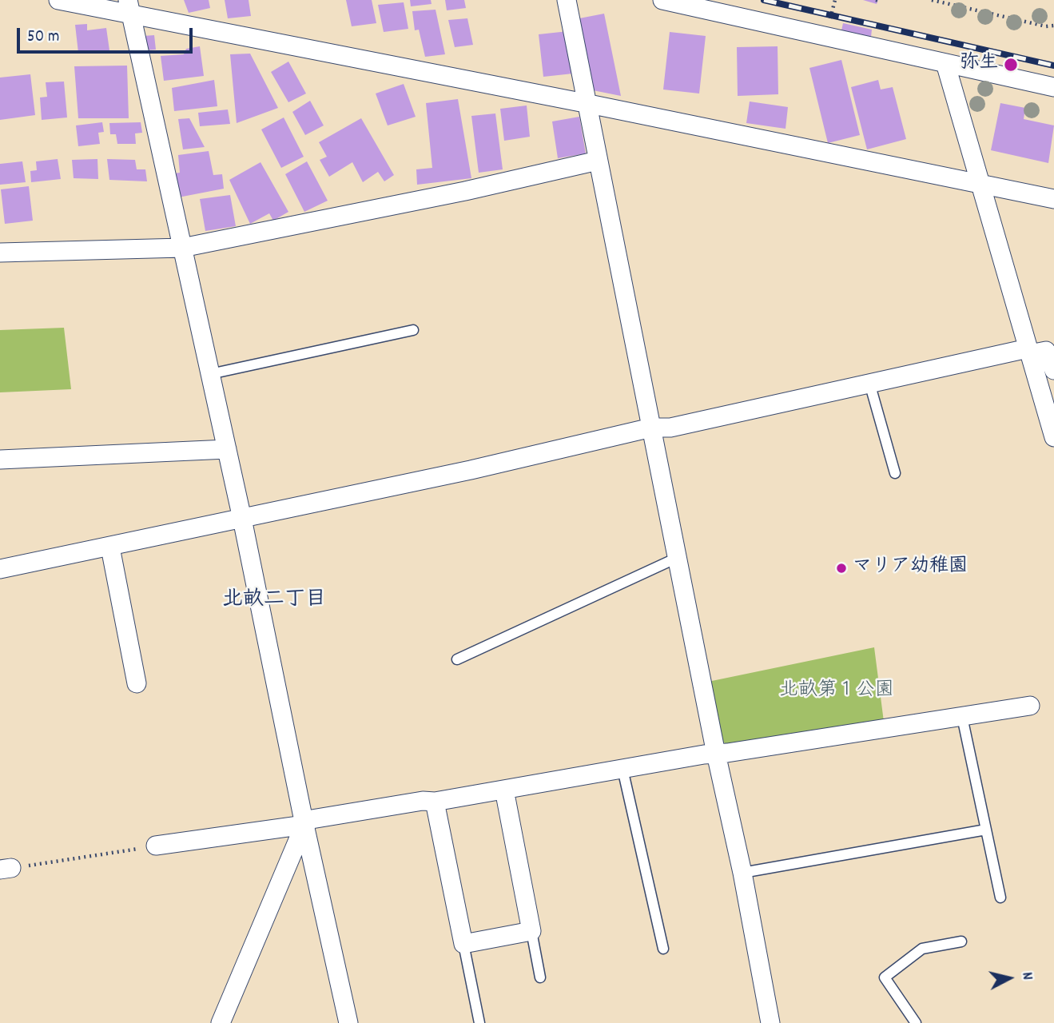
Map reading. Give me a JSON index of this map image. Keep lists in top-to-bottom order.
{
  "districts": ["北畝二丁目"],
  "parks": ["北畝第１公園"],
  "places": ["弥生", "マリア幼稚園"],
  "scale_bar": "50 m",
  "north": "right"
}
